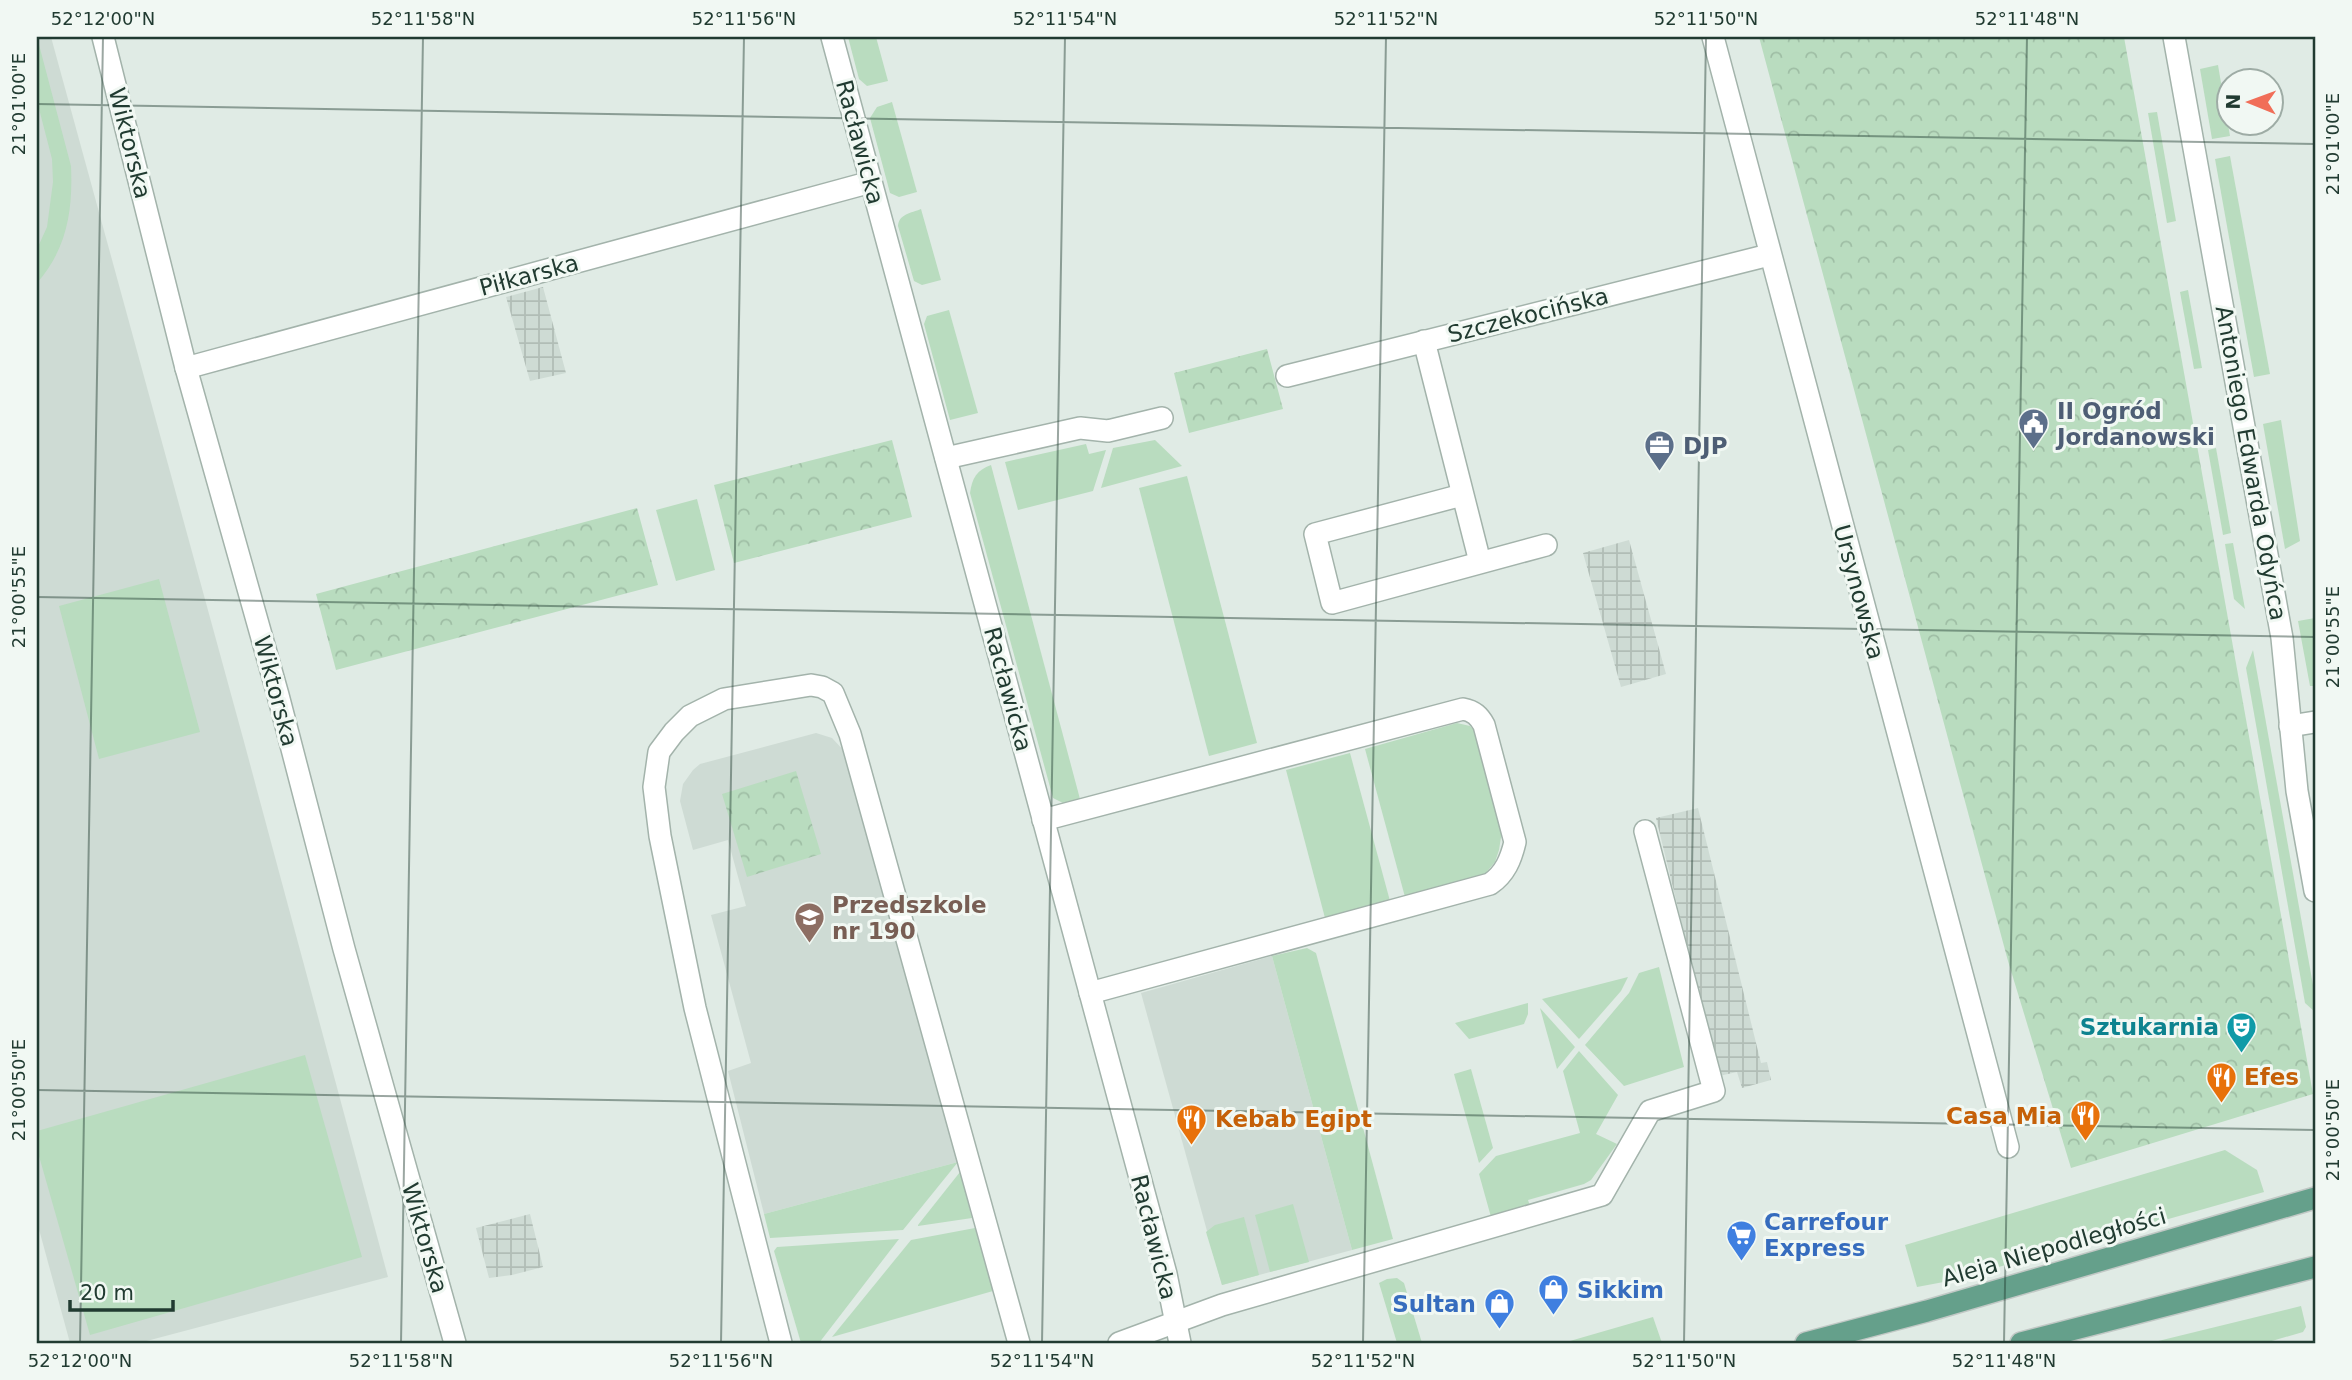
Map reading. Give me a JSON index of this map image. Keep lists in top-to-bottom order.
{
  "streets": {
    "main road": ["Aleja Niepodległości"],
    "street": [
      "Racławicka",
      "Wiktorska",
      "Piłkarska",
      "Szczekocińska",
      "Antoniego Edwarda Odyńca",
      "Ursynowska"
    ]
  },
  "crossings": [
    ["Racławicka", "Piłkarska"],
    ["Wiktorska", "Piłkarska"],
    ["Szczekocińska", "Ursynowska"]
  ],
  "places": {
    "public building": ["II Ogród Jordanowski"],
    "office": ["DJP"],
    "school or university": ["Przedszkole nr 190"],
    "theatre": ["Sztukarnia"],
    "restaurant": ["Efes", "Casa Mia", "Kebab Egipt"],
    "supermarket": ["Carrefour Express"],
    "shop": ["Sikkim", "Sultan"]
  },
  "scale_bar": "20 m",
  "north": "left",
  "coordinates": [
    "52°12'00\"N",
    "52°11'58\"N",
    "52°11'56\"N",
    "52°11'54\"N",
    "52°11'52\"N",
    "52°11'50\"N",
    "52°11'48\"N",
    "21°01'00\"E",
    "21°00'55\"E",
    "21°00'50\"E"
  ]
}
